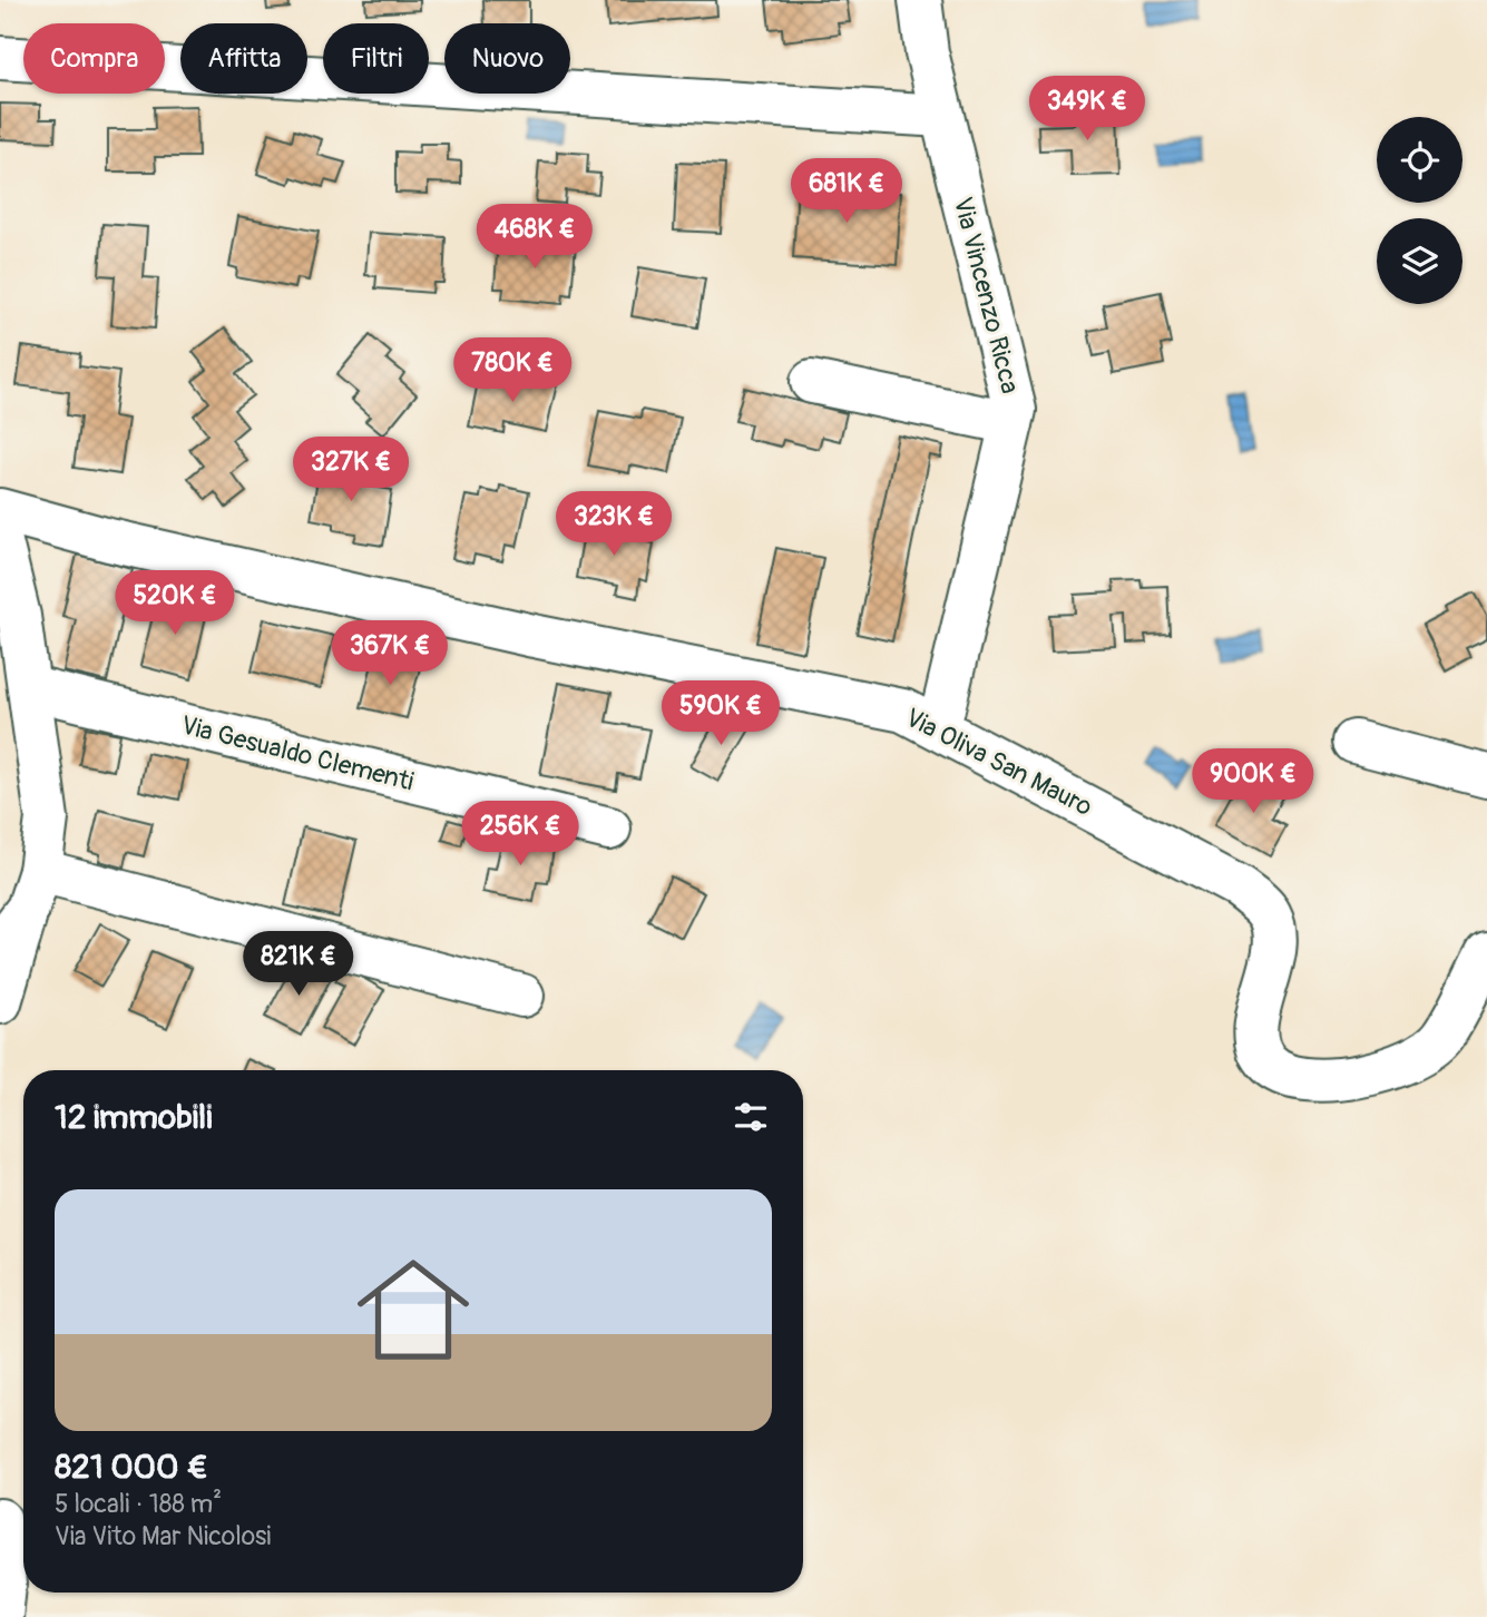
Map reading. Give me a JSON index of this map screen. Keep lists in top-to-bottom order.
{
  "streets": {
    "street": ["Via Vincenzo Ricca", "Via Gesualdo Clementi", "Via Oliva San Mauro"]
  },
  "crossings": [
    ["Via Vincenzo Ricca", "Via Oliva San Mauro"]
  ],
  "page": {
    "chip": [
      "Compra",
      "Affitta",
      "Filtri",
      "Nuovo"
    ],
    "price": [
      "349K €",
      "681K €",
      "468K €",
      "780K €",
      "327K €",
      "323K €",
      "520K €",
      "367K €",
      "590K €",
      "900K €",
      "256K €",
      "821K €"
    ],
    "heading": "12 immobili",
    "list": [
      {
        "name": "821 000 €",
        "note": "5 locali · 188 m² · Via Vito Mar Nicolosi"
      }
    ]
  }
}
